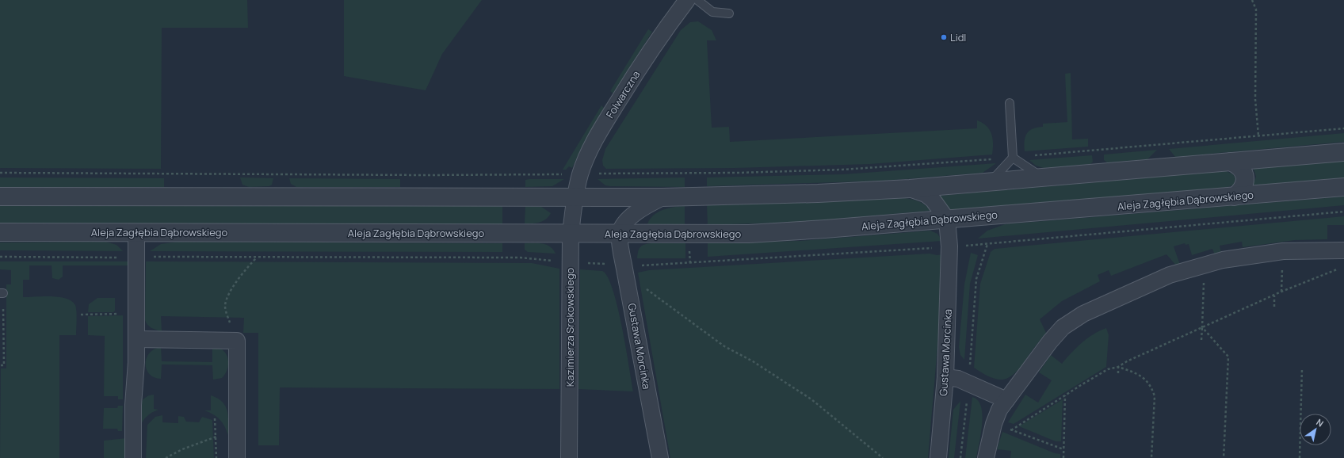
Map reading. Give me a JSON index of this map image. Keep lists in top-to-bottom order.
{
  "streets": {
    "street": [
      "Folwarczna",
      "Aleja Zagłębia Dąbrowskiego",
      "Kazimierza Srokowskiego",
      "Gustawa Morcinka"
    ]
  },
  "crossings": [
    ["Folwarczna", "Kazimierza Srokowskiego"],
    ["Aleja Zagłębia Dąbrowskiego", "Kazimierza Srokowskiego"],
    ["Aleja Zagłębia Dąbrowskiego", "Gustawa Morcinka"]
  ],
  "places": ["Lidl"],
  "north": "top right"
}
